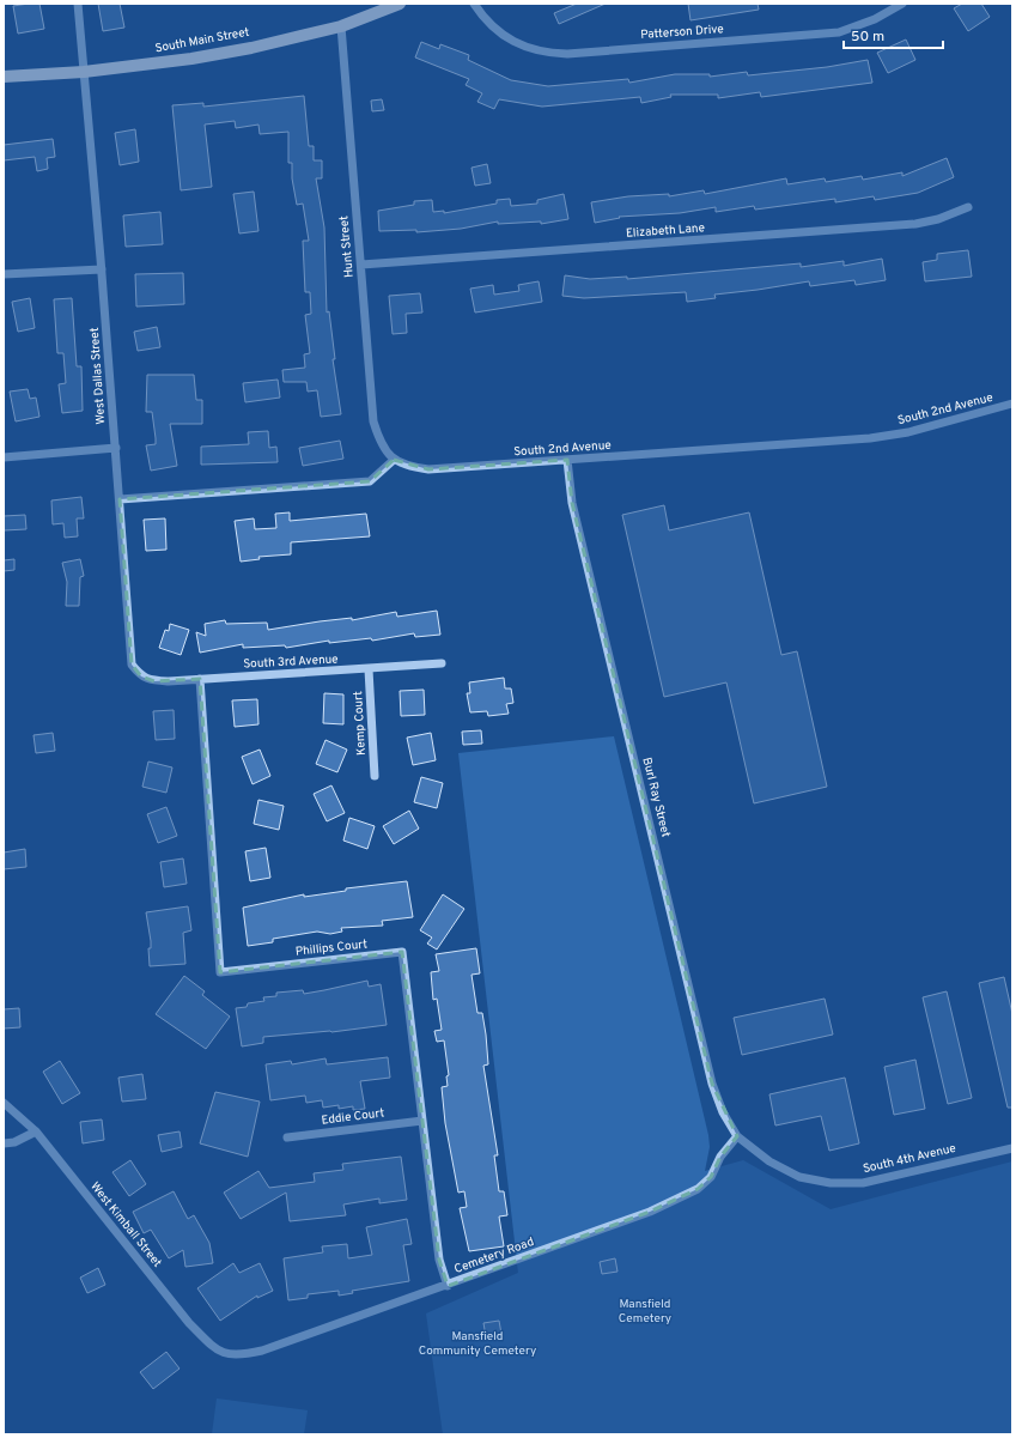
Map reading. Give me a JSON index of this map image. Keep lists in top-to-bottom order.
{
  "streets": {
    "main road": ["South Main Street"],
    "street": [
      "Patterson Drive",
      "Elizabeth Lane",
      "Hunt Street",
      "West Dallas Street",
      "South 2nd Avenue",
      "South 3rd Avenue",
      "Kemp Court",
      "Burl Ray Street",
      "Phillips Court",
      "Eddie Court",
      "South 4th Avenue",
      "West Kimball Street",
      "Cemetery Road"
    ]
  },
  "crossings": [
    ["South Main Street", "Hunt Street"],
    ["South Main Street", "West Dallas Street"],
    ["Elizabeth Lane", "Hunt Street"],
    ["Hunt Street", "South 2nd Avenue"],
    ["West Dallas Street", "South 3rd Avenue"],
    ["South 2nd Avenue", "Burl Ray Street"],
    ["South 3rd Avenue", "Kemp Court"],
    ["South 3rd Avenue", "Phillips Court"],
    ["Burl Ray Street", "South 4th Avenue"],
    ["Burl Ray Street", "Cemetery Road"],
    ["Phillips Court", "Eddie Court"],
    ["Phillips Court", "Cemetery Road"],
    ["South 4th Avenue", "Cemetery Road"],
    ["West Kimball Street", "Cemetery Road"]
  ],
  "parks": ["Mansfield Cemetery", "Mansfield Community Cemetery"],
  "scale_bar": "50 m"
}
